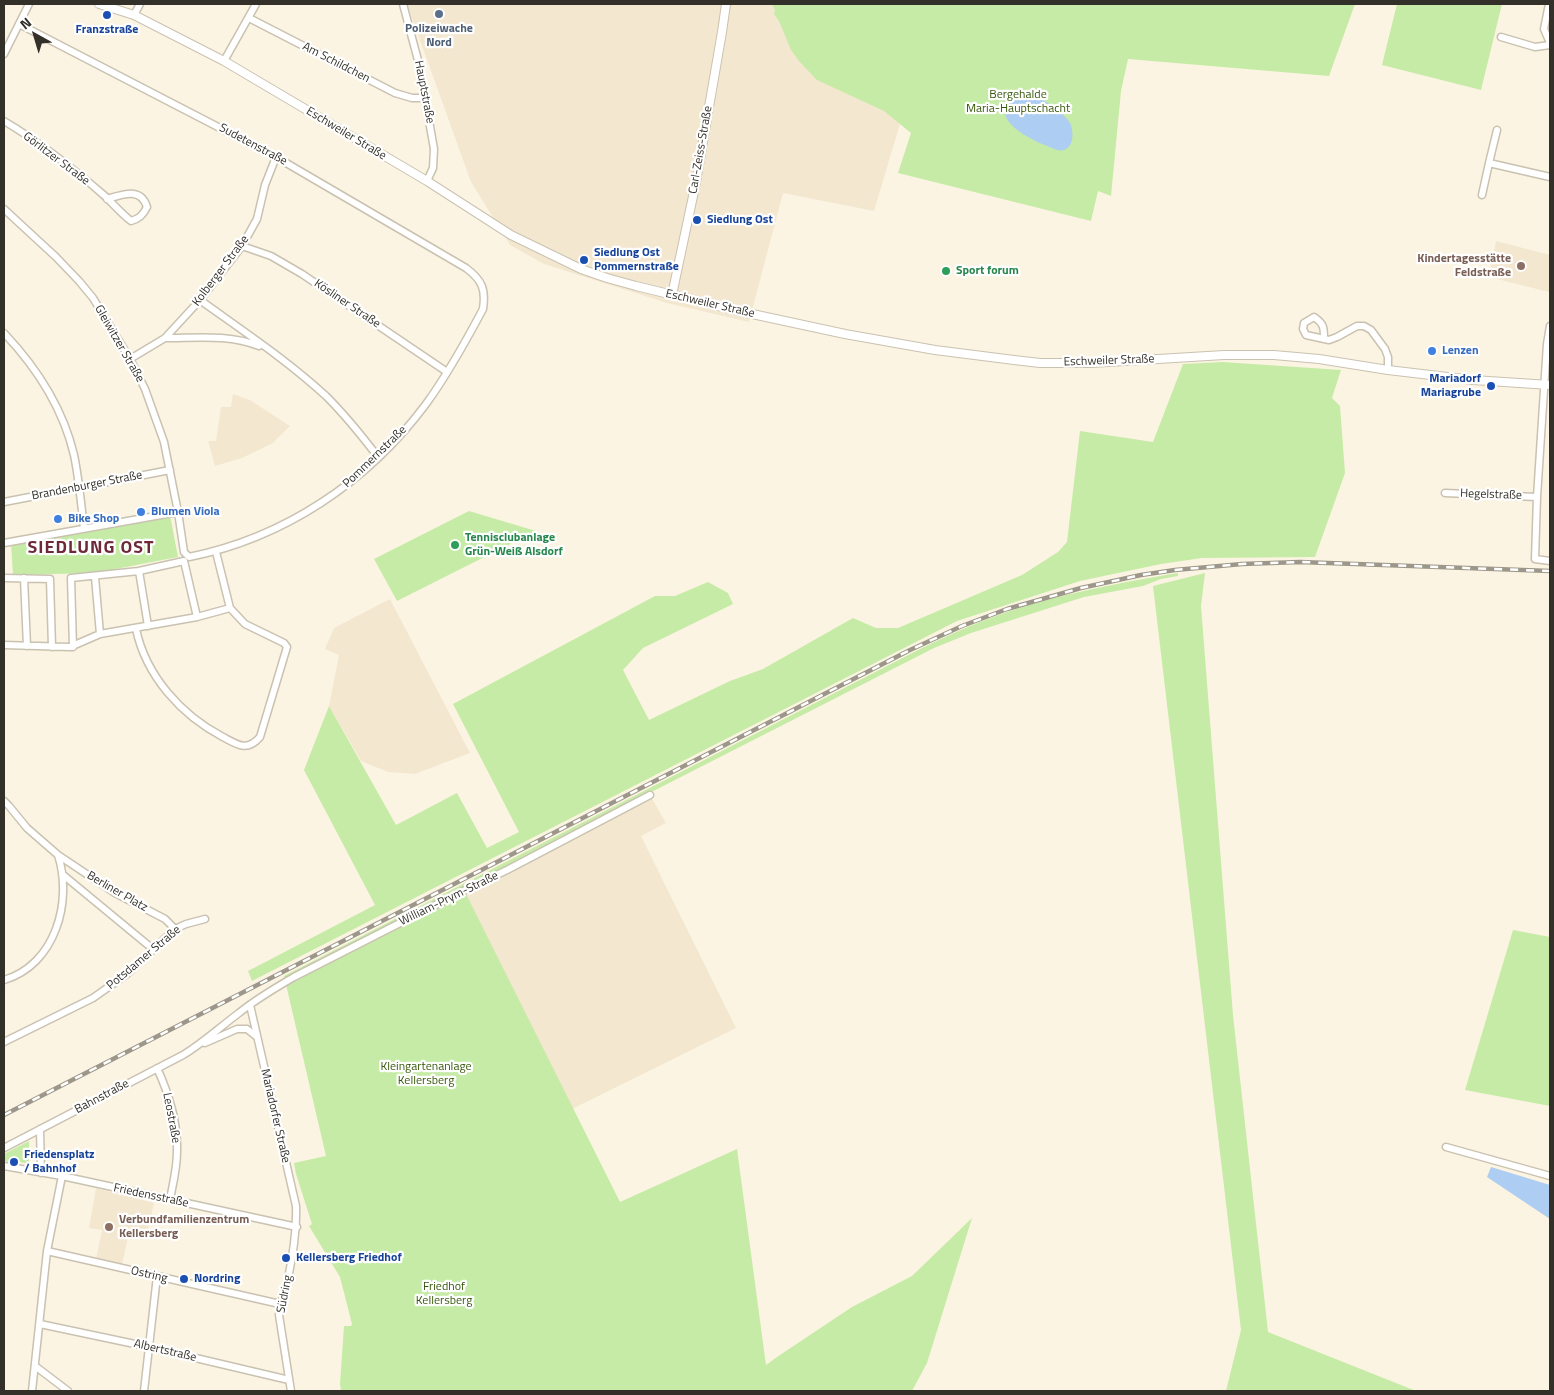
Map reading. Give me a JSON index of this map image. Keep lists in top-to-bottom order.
{
  "streets": {
    "street": [
      "Am Schildchen",
      "Hauptstraße",
      "Eschweiler Straße",
      "Sudetenstraße",
      "Carl-Zeiss-Straße",
      "Görlitzer Straße",
      "Kolberger Straße",
      "Kösliner Straße",
      "Gleiwitzer Straße",
      "Pommernstraße",
      "Brandenburger Straße",
      "Hegelstraße",
      "Berliner Platz",
      "William-Prym-Straße",
      "Potsdamer Straße",
      "Bahnstraße",
      "Mariadorfer Straße",
      "Leostraße",
      "Friedensstraße",
      "Ostring",
      "Südring",
      "Albertstraße"
    ]
  },
  "crossings": [
    ["Am Schildchen", "Hauptstraße"],
    ["Hauptstraße", "Eschweiler Straße"],
    ["Eschweiler Straße", "Carl-Zeiss-Straße"],
    ["Sudetenstraße", "Kolberger Straße"],
    ["Sudetenstraße", "Pommernstraße"],
    ["Kolberger Straße", "Kösliner Straße"],
    ["Kolberger Straße", "Gleiwitzer Straße"],
    ["Kösliner Straße", "Pommernstraße"],
    ["Gleiwitzer Straße", "Pommernstraße"],
    ["Gleiwitzer Straße", "Brandenburger Straße"],
    ["Berliner Platz", "Potsdamer Straße"],
    ["William-Prym-Straße", "Bahnstraße"],
    ["William-Prym-Straße", "Mariadorfer Straße"],
    ["Bahnstraße", "Mariadorfer Straße"],
    ["Bahnstraße", "Leostraße"],
    ["Mariadorfer Straße", "Friedensstraße"],
    ["Mariadorfer Straße", "Südring"],
    ["Leostraße", "Friedensstraße"],
    ["Friedensstraße", "Südring"],
    ["Ostring", "Südring"],
    ["Südring", "Albertstraße"]
  ],
  "districts": ["SIEDLUNG OST"],
  "parks": ["Bergehalde Maria-Hauptschacht", "Kleingartenanlage Kellersberg", "Friedhof Kellersberg"],
  "places": [
    "Polizeiwache Nord",
    "Franzstraße",
    "Siedlung Ost",
    "Siedlung Ost Pommernstraße",
    "Kindertagesstätte Feldstraße",
    "Sport forum",
    "Lenzen",
    "Mariadorf Mariagrube",
    "Blumen Viola",
    "Bike Shop",
    "Tennisclubanlage Grün-Weiß Alsdorf",
    "Friedensplatz / Bahnhof",
    "Verbundfamilienzentrum Kellersberg",
    "Kellersberg Friedhof",
    "Nordring"
  ],
  "north": "top left"
}
